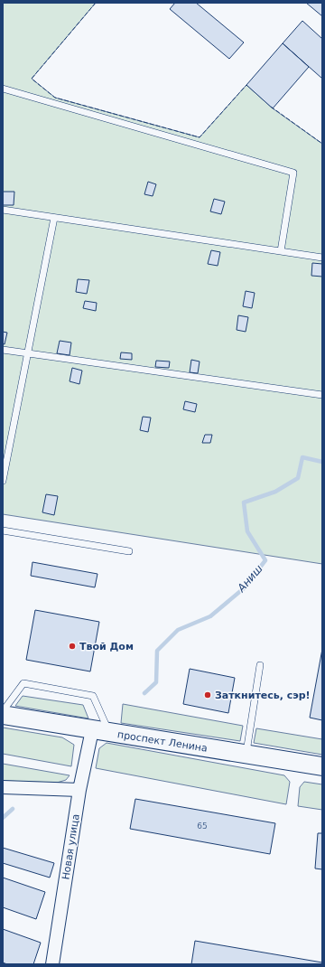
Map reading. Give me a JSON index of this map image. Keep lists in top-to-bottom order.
{
  "streets": {
    "street": ["проспект Ленина", "Новая улица"]
  },
  "crossings": [
    ["проспект Ленина", "Новая улица"]
  ],
  "water": ["Аниш"],
  "places": ["Твой Дом", "Заткнитесь, сэр!"],
  "house_numbers": ["65"]
}
